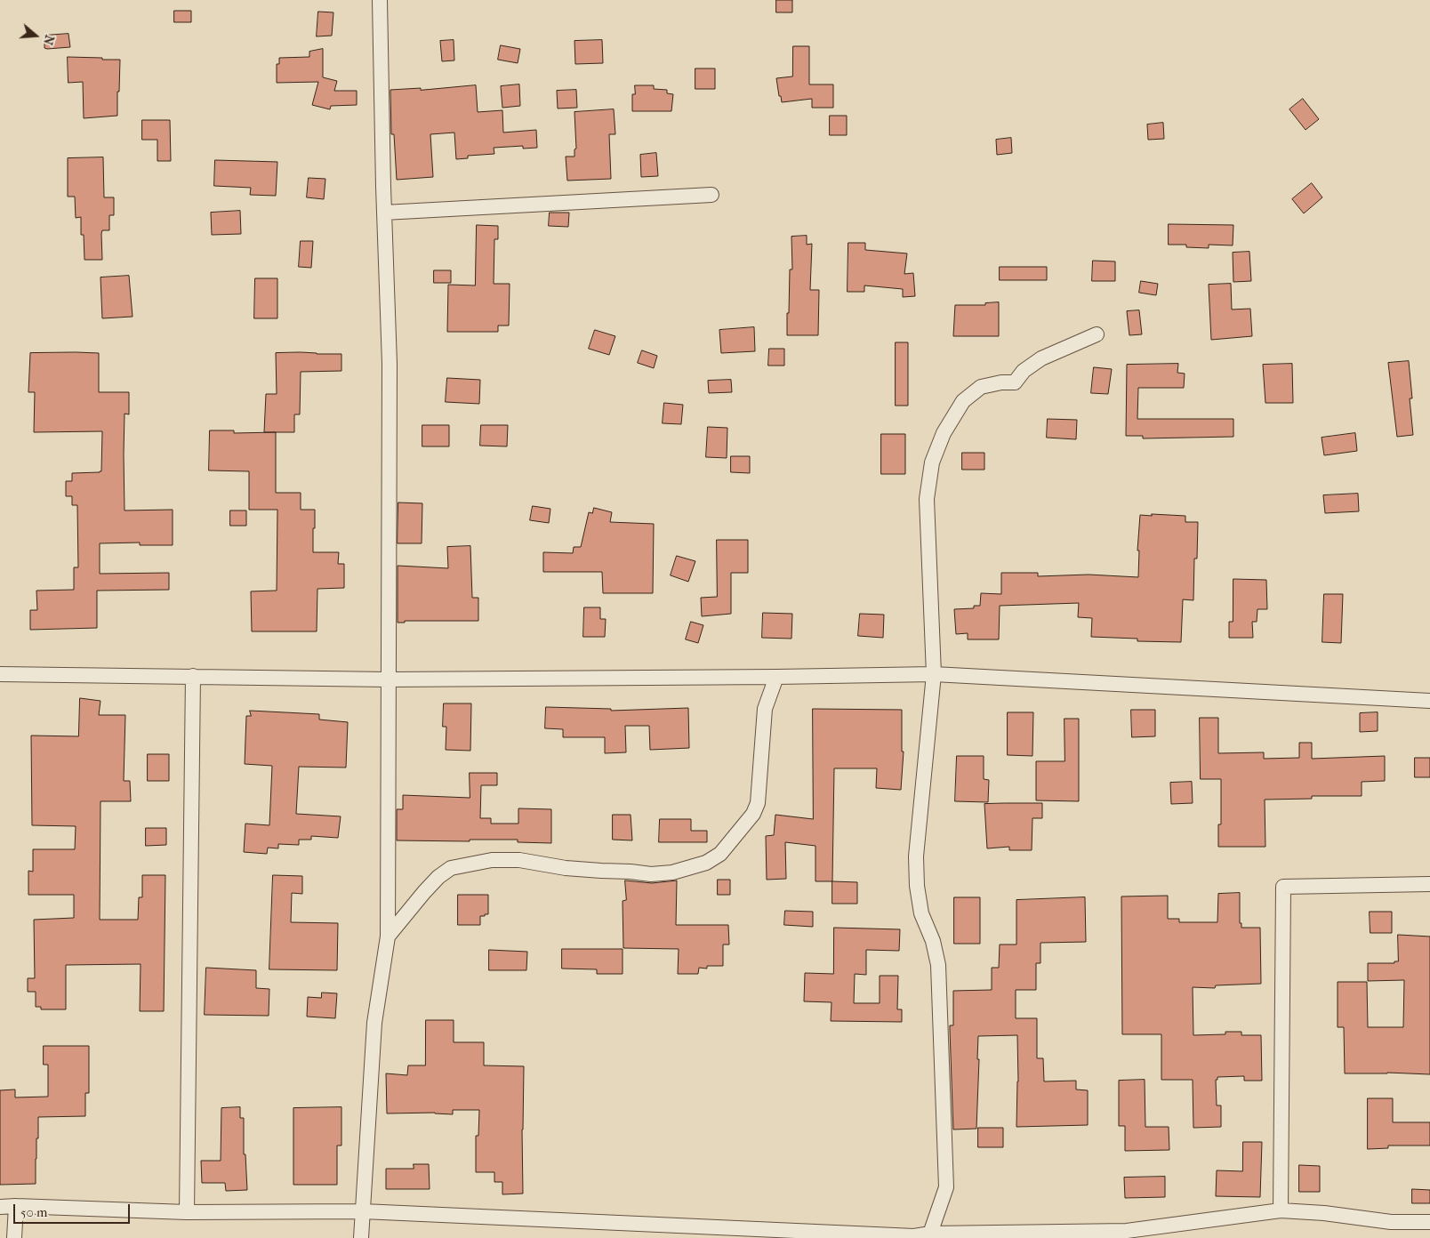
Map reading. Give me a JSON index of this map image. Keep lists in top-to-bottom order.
{
  "scale_bar": "50 m",
  "north": "right"
}
